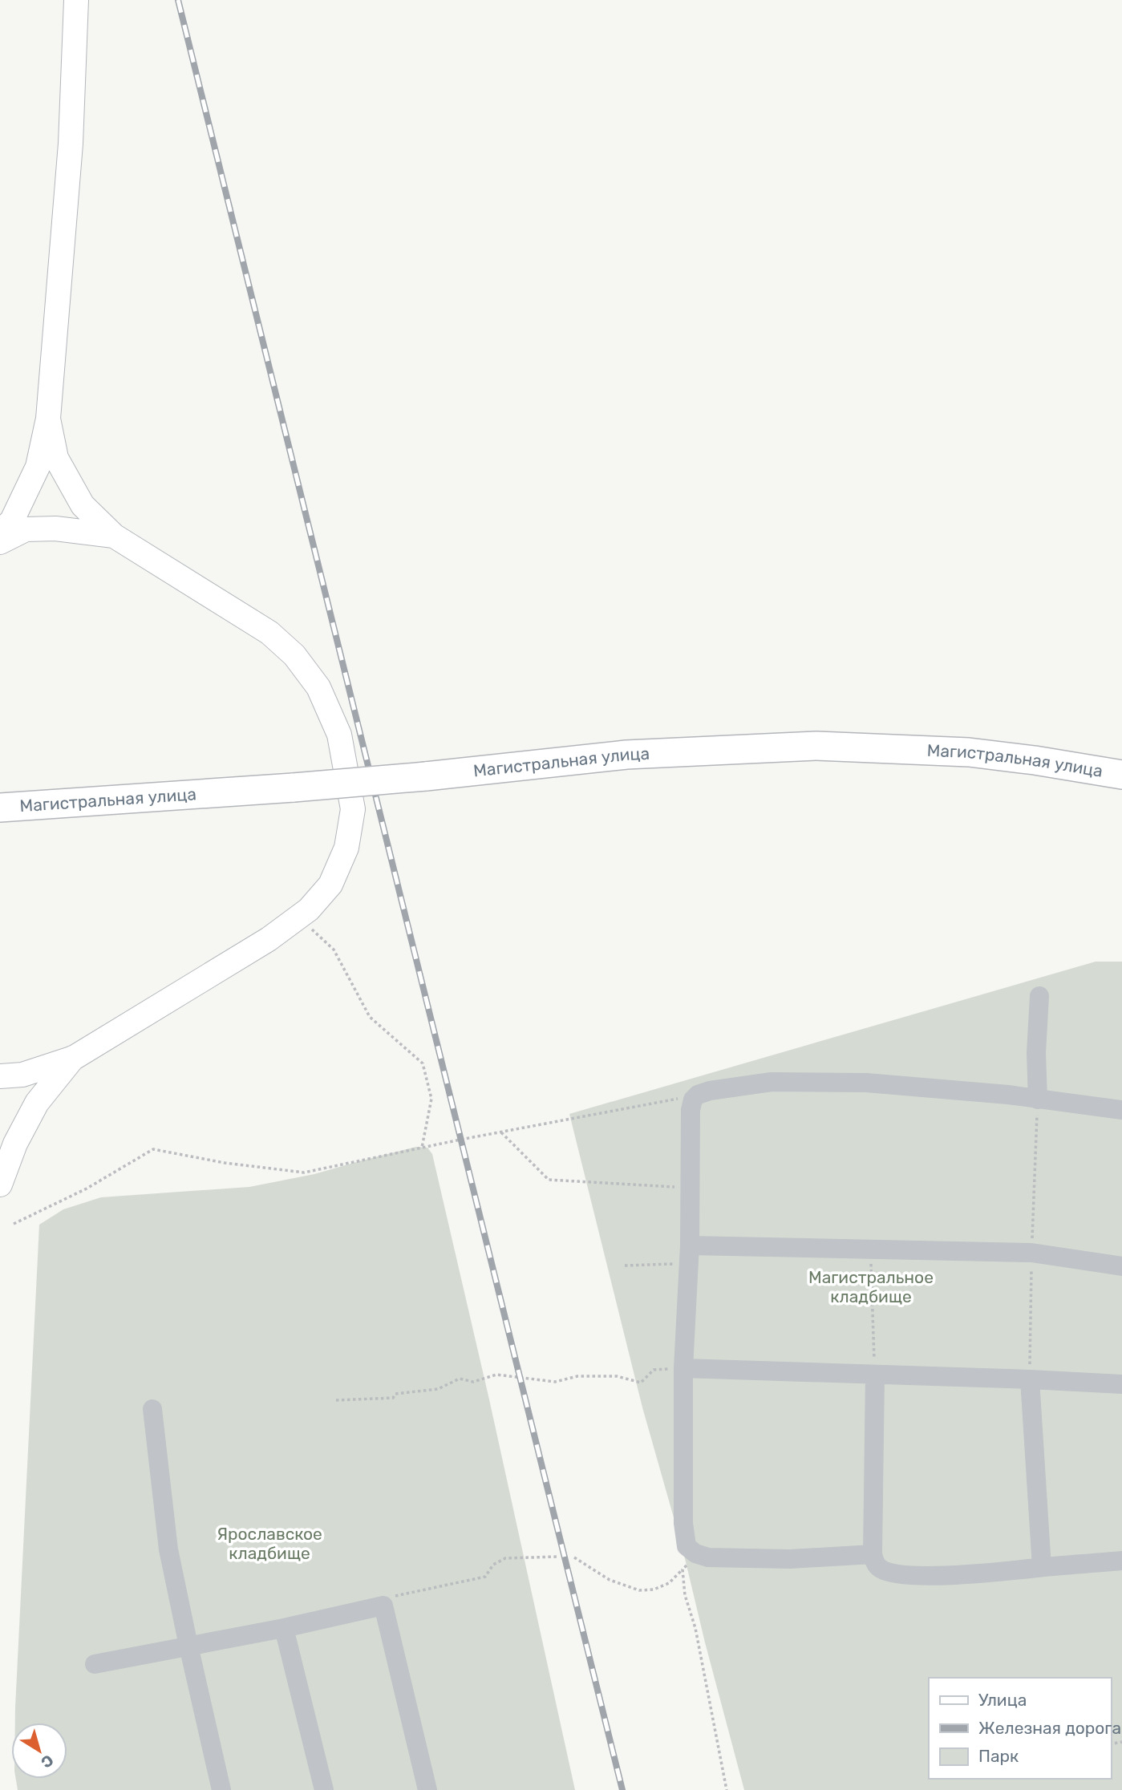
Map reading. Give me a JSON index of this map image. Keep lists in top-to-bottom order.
{
  "streets": {
    "highway": ["Магистральная улица"]
  },
  "parks": ["Магистральное кладбище", "Ярославское кладбище"],
  "legend": ["Улица", "Железная дорога", "Парк"],
  "north": "bottom right"
}
